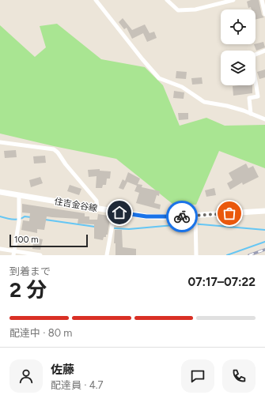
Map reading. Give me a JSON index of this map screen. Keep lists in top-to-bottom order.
{
  "streets": {
    "main road": ["住吉金谷線"]
  },
  "scale_bar": "100 m",
  "page": {
    "scale": "100 m",
    "heading": ["2 分", "到着まで", "07:17–07:22"],
    "panel": ["佐藤", "配達員 · 4.7"],
    "bar": "配達中 · 80 m"
  }
}
